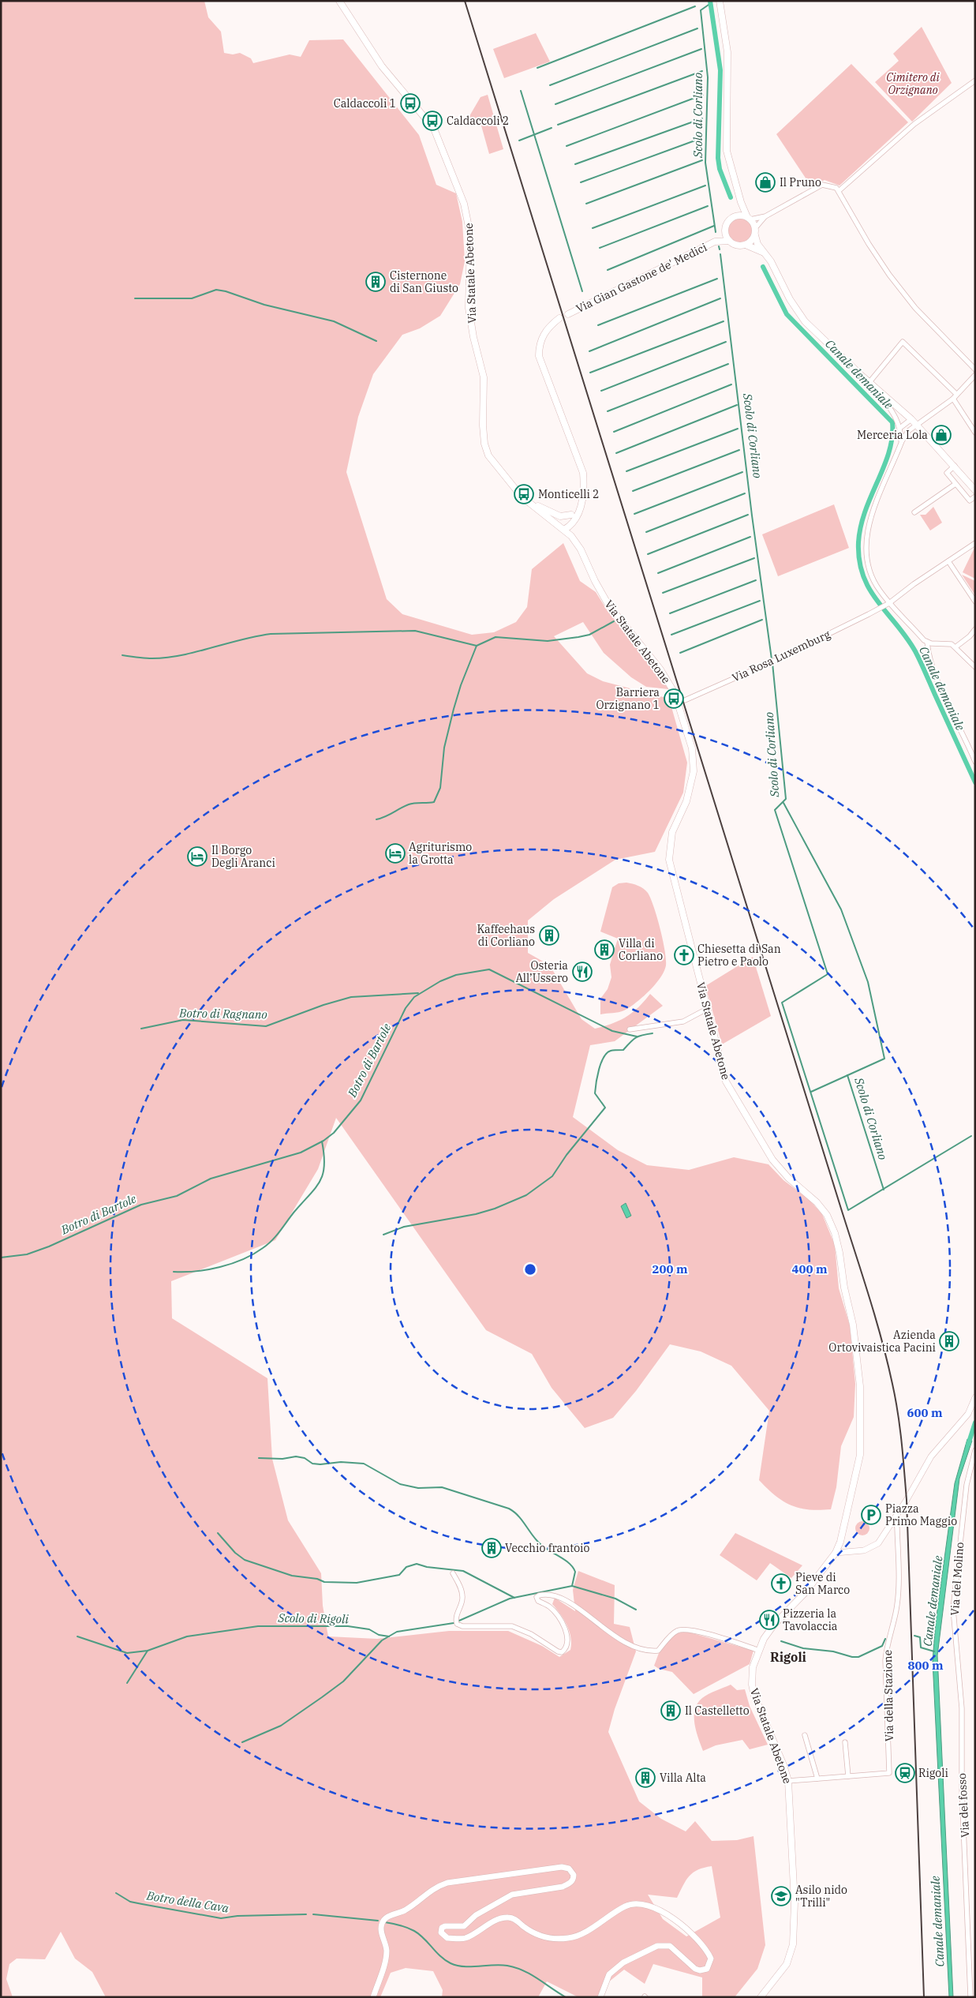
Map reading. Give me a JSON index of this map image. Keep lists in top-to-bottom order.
{
  "streets": {
    "main road": ["Via Statale Abetone", "Via Gian Gastone de' Medici"],
    "street": [
      "Via Rosa Luxemburg",
      "Via del Molino",
      "Via della Stazione",
      "Via del fosso"
    ]
  },
  "crossings": [
    ["Via Statale Abetone", "Via della Stazione"],
    ["Via del Molino", "Via del fosso"]
  ],
  "districts": ["Rigoli"],
  "water": [
    "Scolo di Corliano",
    "Canale demaniale",
    "Botro di Ragnano",
    "Botro di Bartole",
    "Scolo di Rigoli",
    "Botro della Cava"
  ],
  "parks": ["Cimitero di Orzignano"],
  "places": {
    "bus stop": [
      "Caldaccoli 1",
      "Caldaccoli 2",
      "Monticelli 2",
      "Barriera Orzignano 1"
    ],
    "shop": ["Il Pruno", "Merceria Lola"],
    "building": [
      "Cisternone di San Giusto",
      "Kaffeehaus di Corliano",
      "Villa di Corliano",
      "Azienda Ortovivaistica Pacini",
      "Vecchio frantoio",
      "Il Castelletto",
      "Villa Alta"
    ],
    "hotel": ["Agriturismo la Grotta", "Il Borgo Degli Aranci"],
    "church": ["Chiesetta di San Pietro e Paolo", "Pieve di San Marco"],
    "restaurant": ["Osteria All’Ussero", "Pizzeria la Tavolaccia"],
    "parking": ["Piazza Primo Maggio"],
    "station": ["Rigoli"],
    "school or university": ["Asilo nido \"Trilli\""]
  },
  "rings": [
    "200 m",
    "400 m",
    "600 m",
    "800 m"
  ]
}
